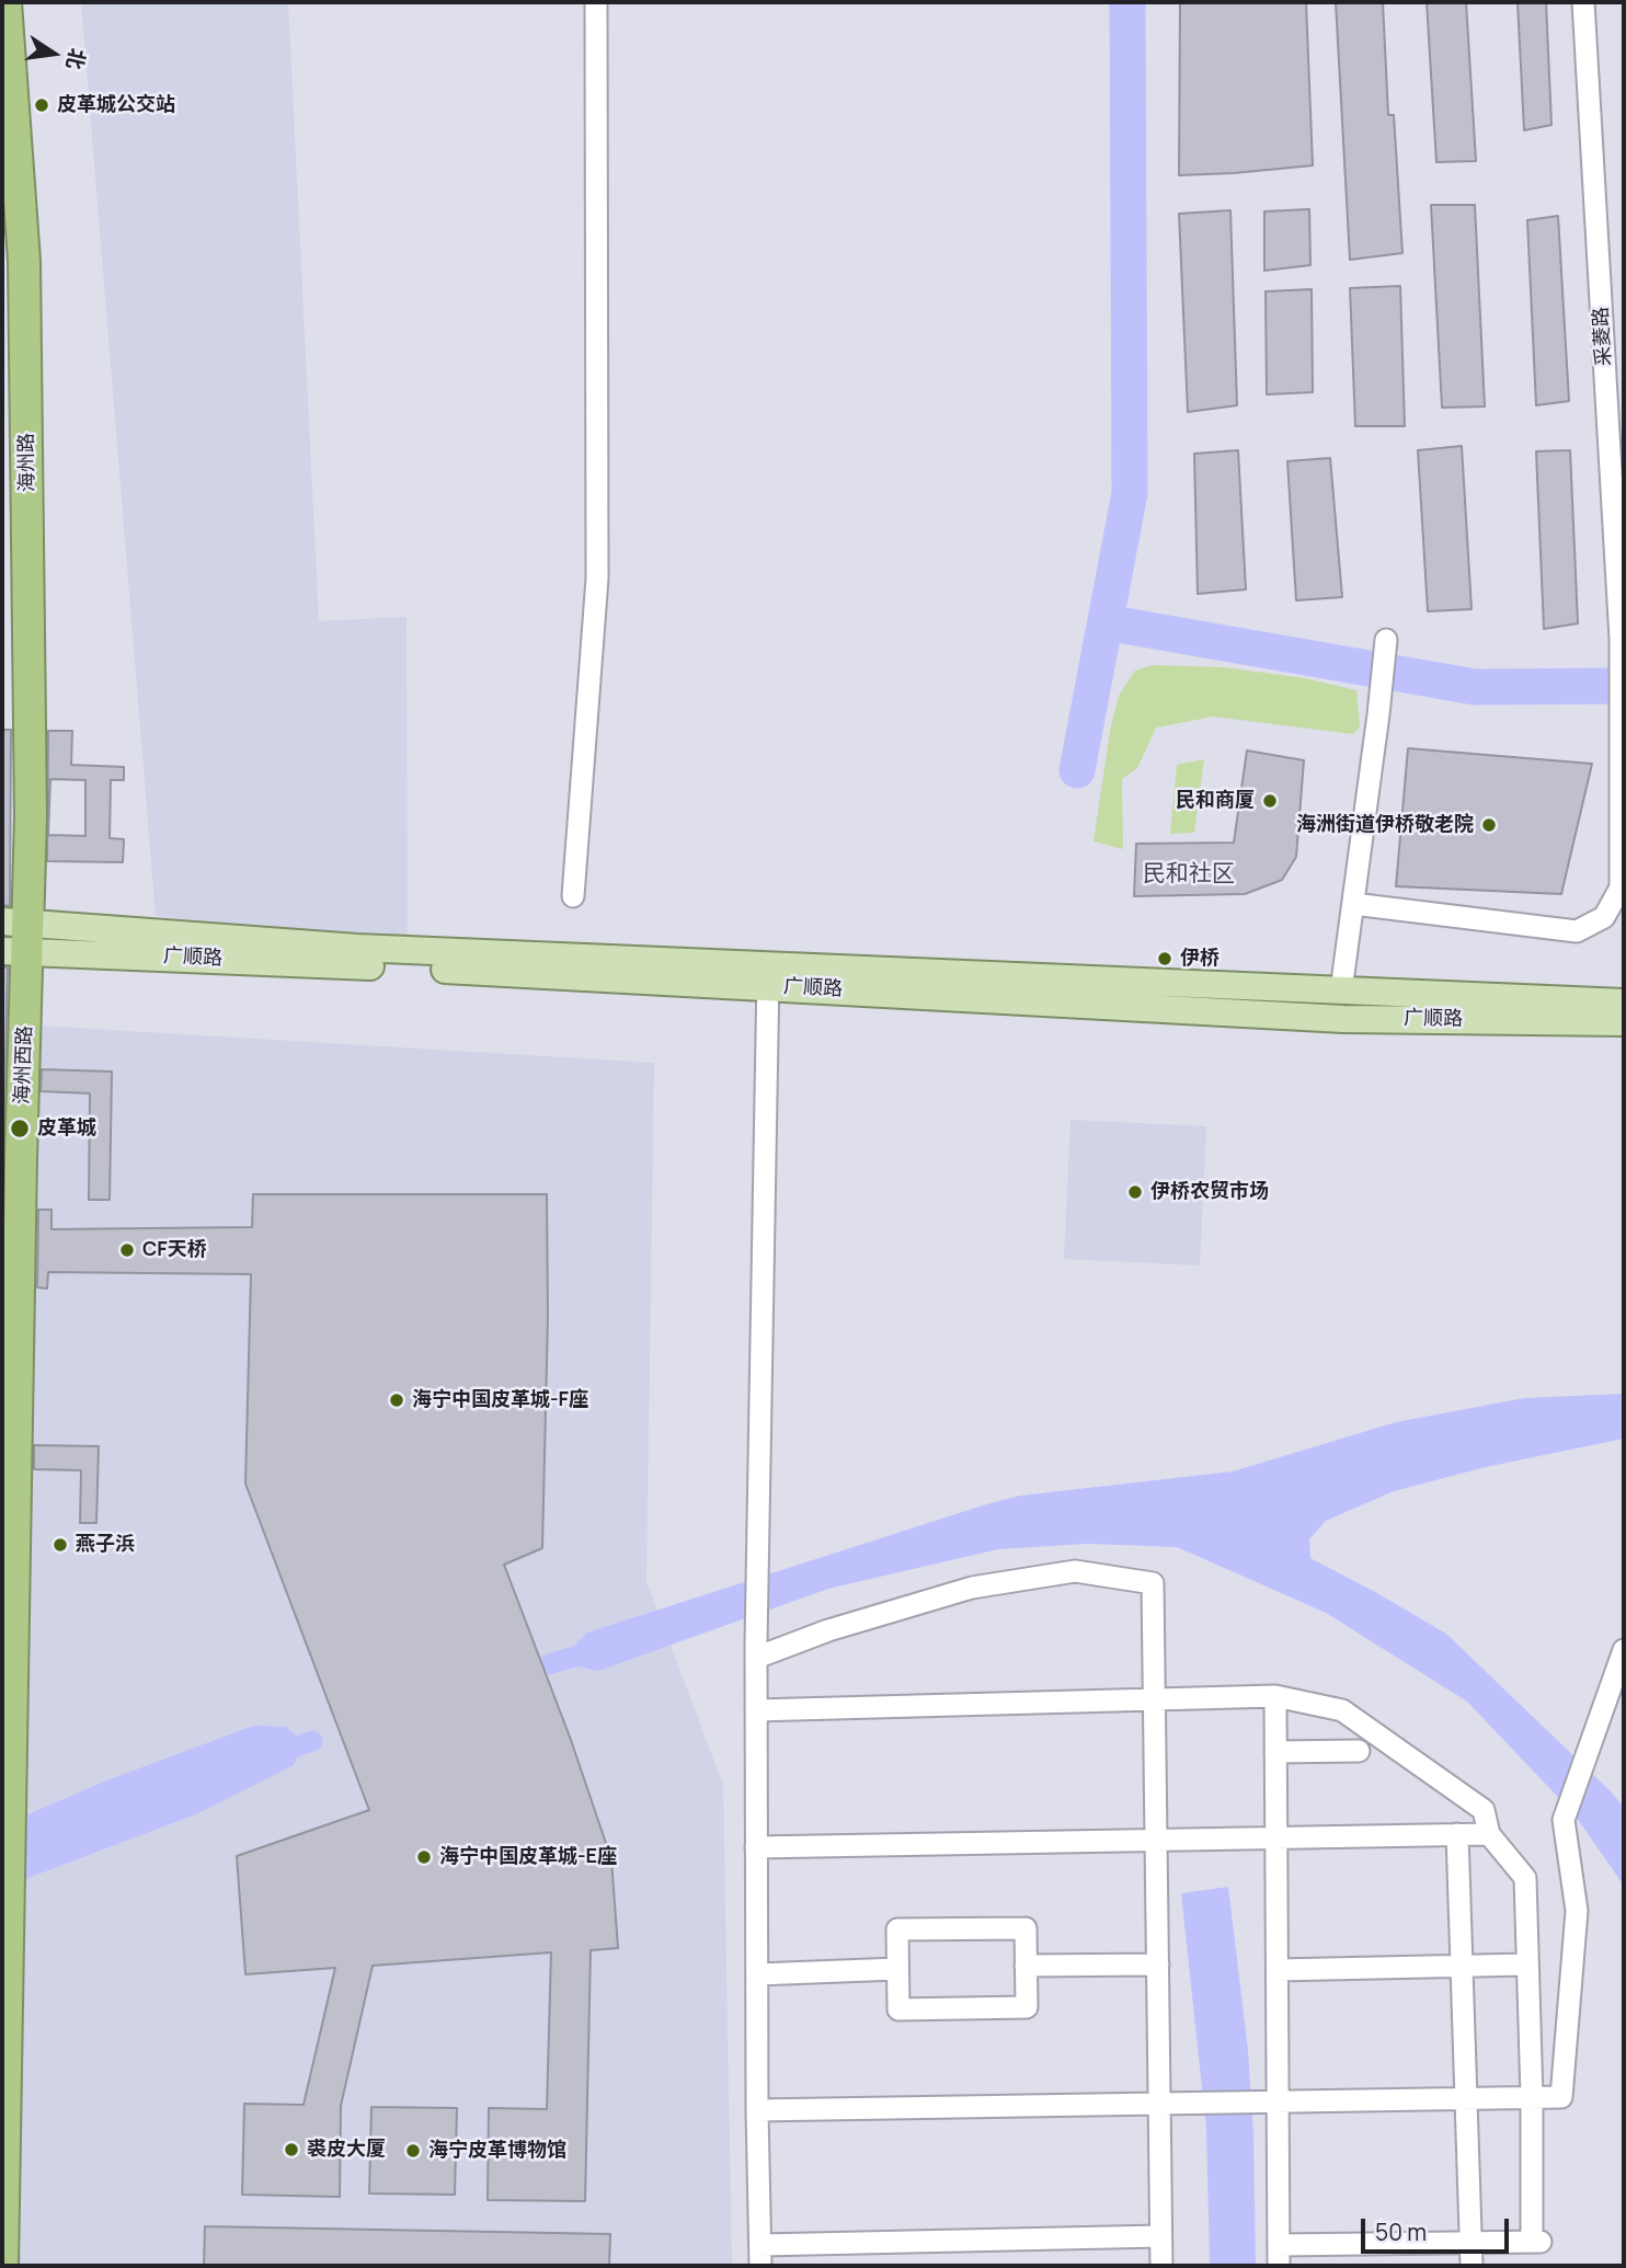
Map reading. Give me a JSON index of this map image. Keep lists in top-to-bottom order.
{
  "streets": {
    "highway": ["海州路", "海州西路"],
    "main road": ["广顺路"],
    "street": ["采菱路"]
  },
  "crossings": [
    ["海州路", "广顺路"],
    ["海州路", "海州西路"],
    ["广顺路", "海州西路"]
  ],
  "districts": ["民和社区"],
  "places": [
    "皮革城公交站",
    "民和商厦",
    "海洲街道伊桥敬老院",
    "伊桥",
    "皮革城",
    "伊桥农贸市场",
    "CF天桥",
    "海宁中国皮革城-F座",
    "燕子浜",
    "海宁中国皮革城-E座",
    "裘皮大厦",
    "海宁皮革博物馆"
  ],
  "scale_bar": "50 m",
  "north": "right"
}
